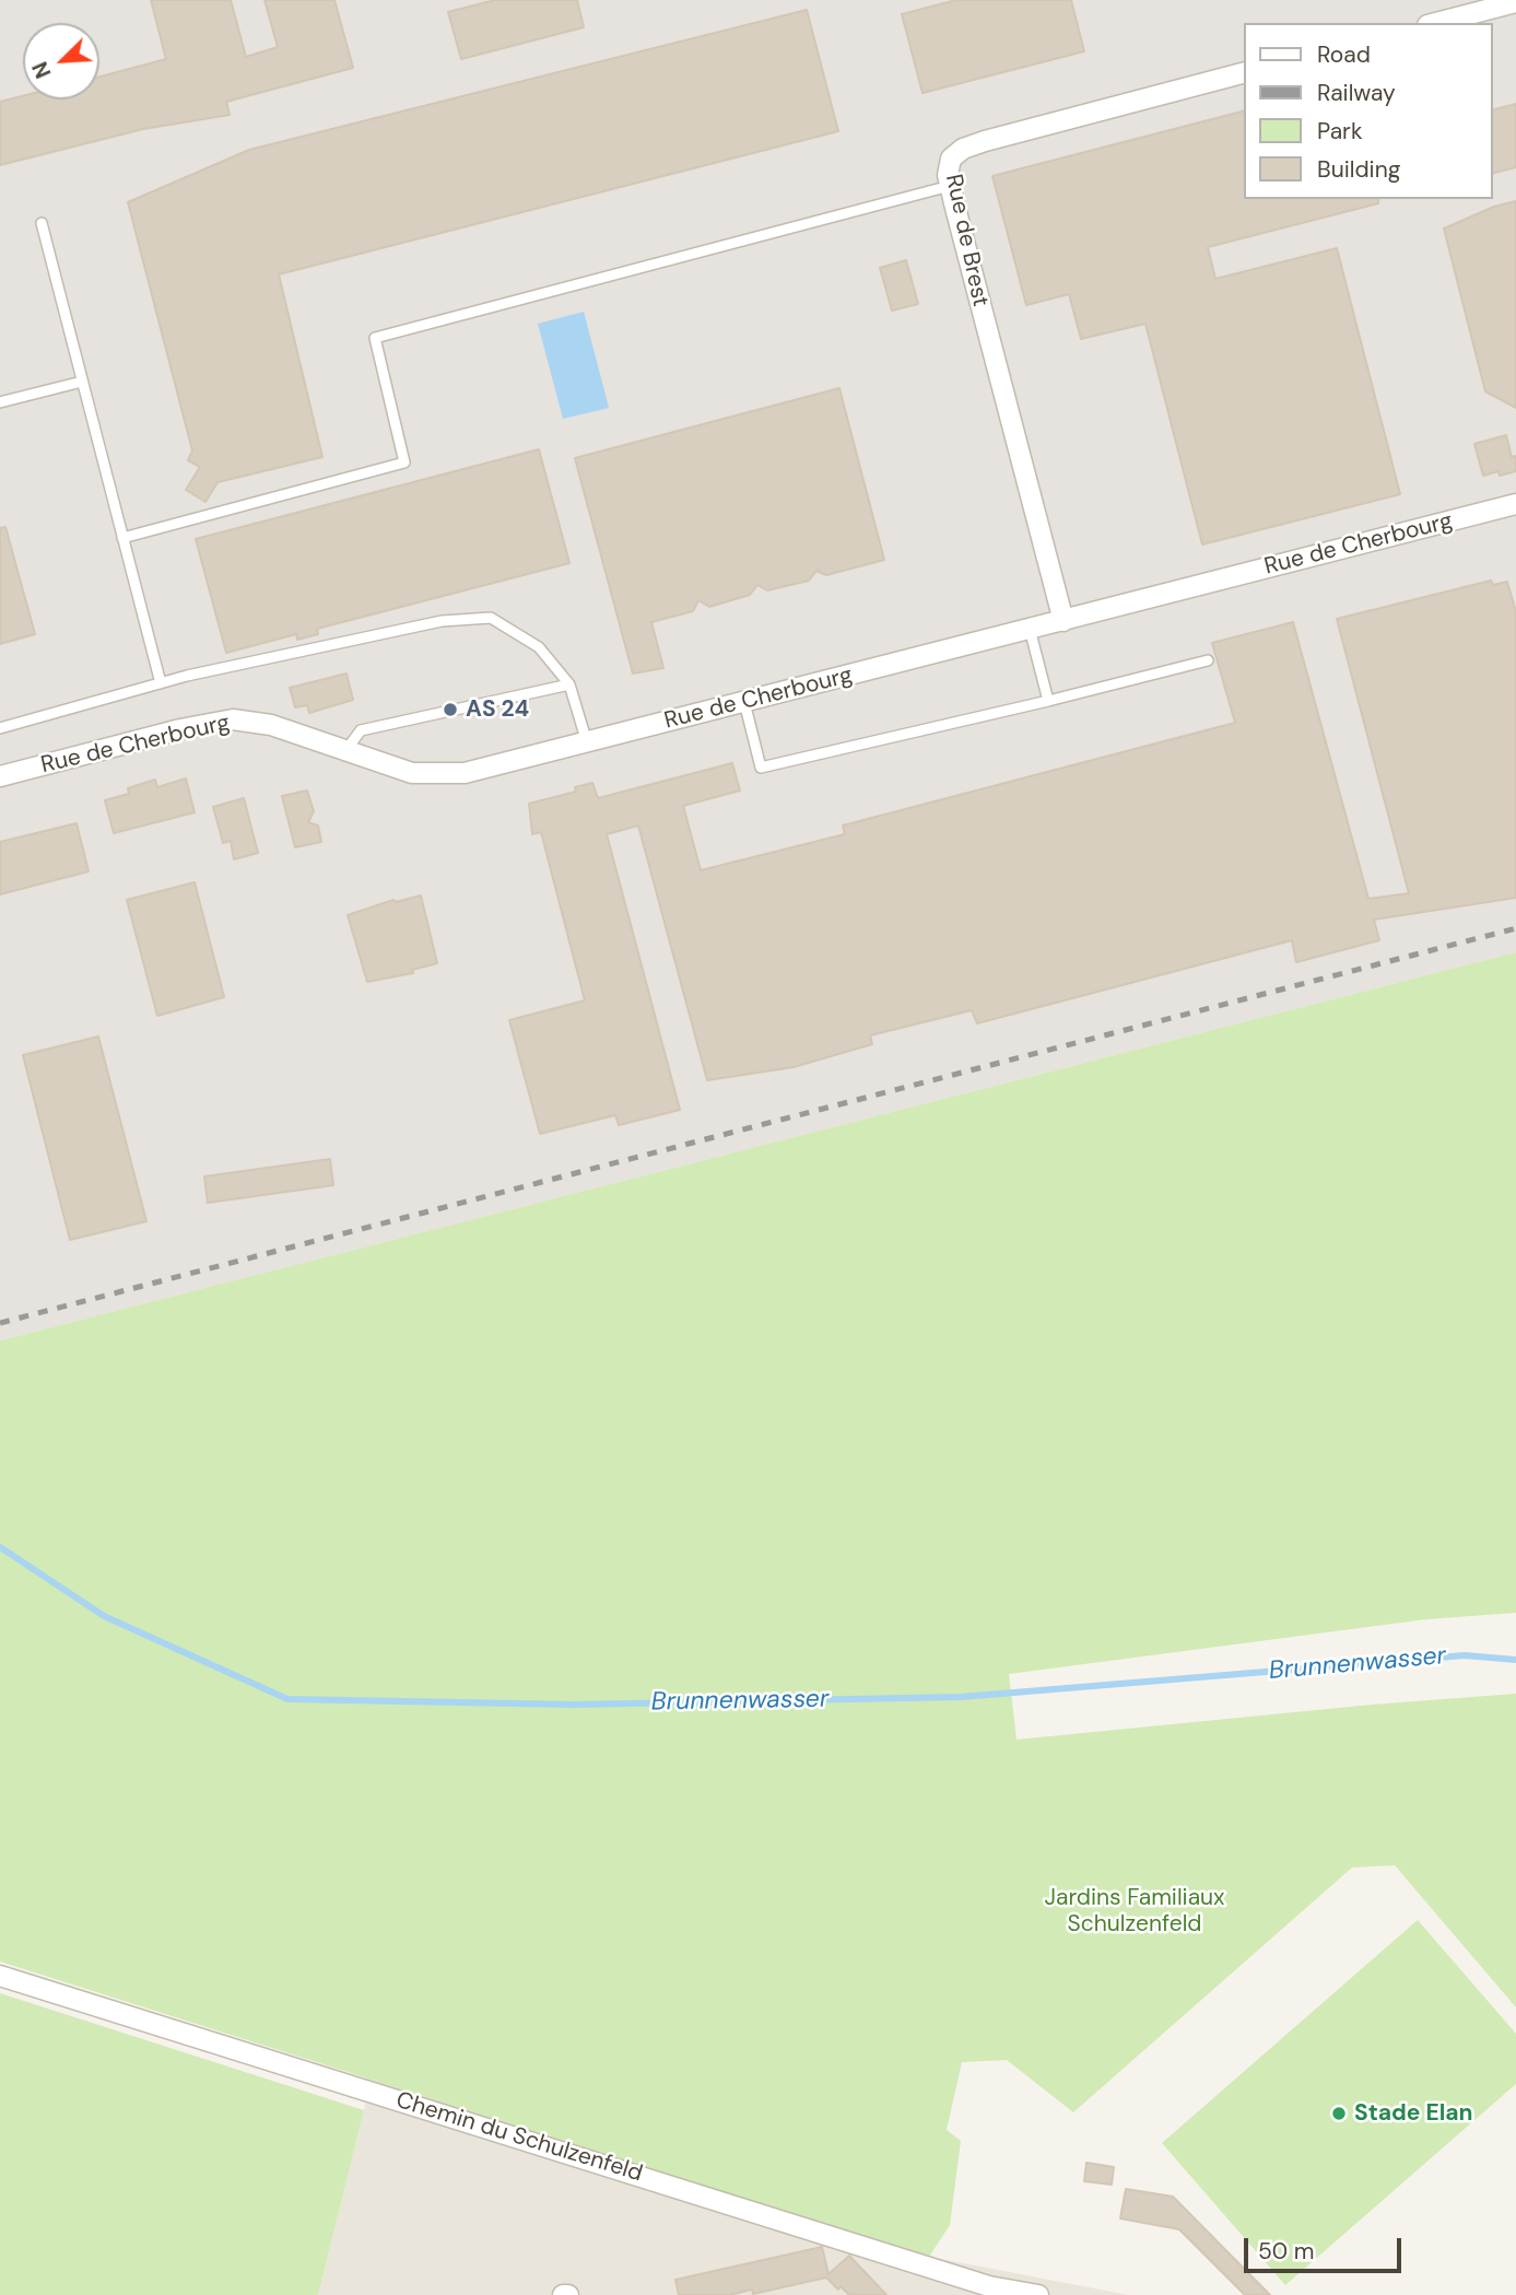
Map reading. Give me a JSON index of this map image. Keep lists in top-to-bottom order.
{
  "streets": {
    "street": ["Rue de Brest", "Rue de Cherbourg", "Chemin du Schulzenfeld"]
  },
  "crossings": [
    ["Rue de Brest", "Rue de Cherbourg"]
  ],
  "water": ["Brunnenwasser"],
  "parks": ["Jardins Familiaux Schulzenfeld"],
  "places": ["AS 24", "Stade Elan"],
  "legend": [
    "Road",
    "Railway",
    "Park",
    "Building"
  ],
  "scale_bar": "50 m",
  "north": "bottom left"
}
